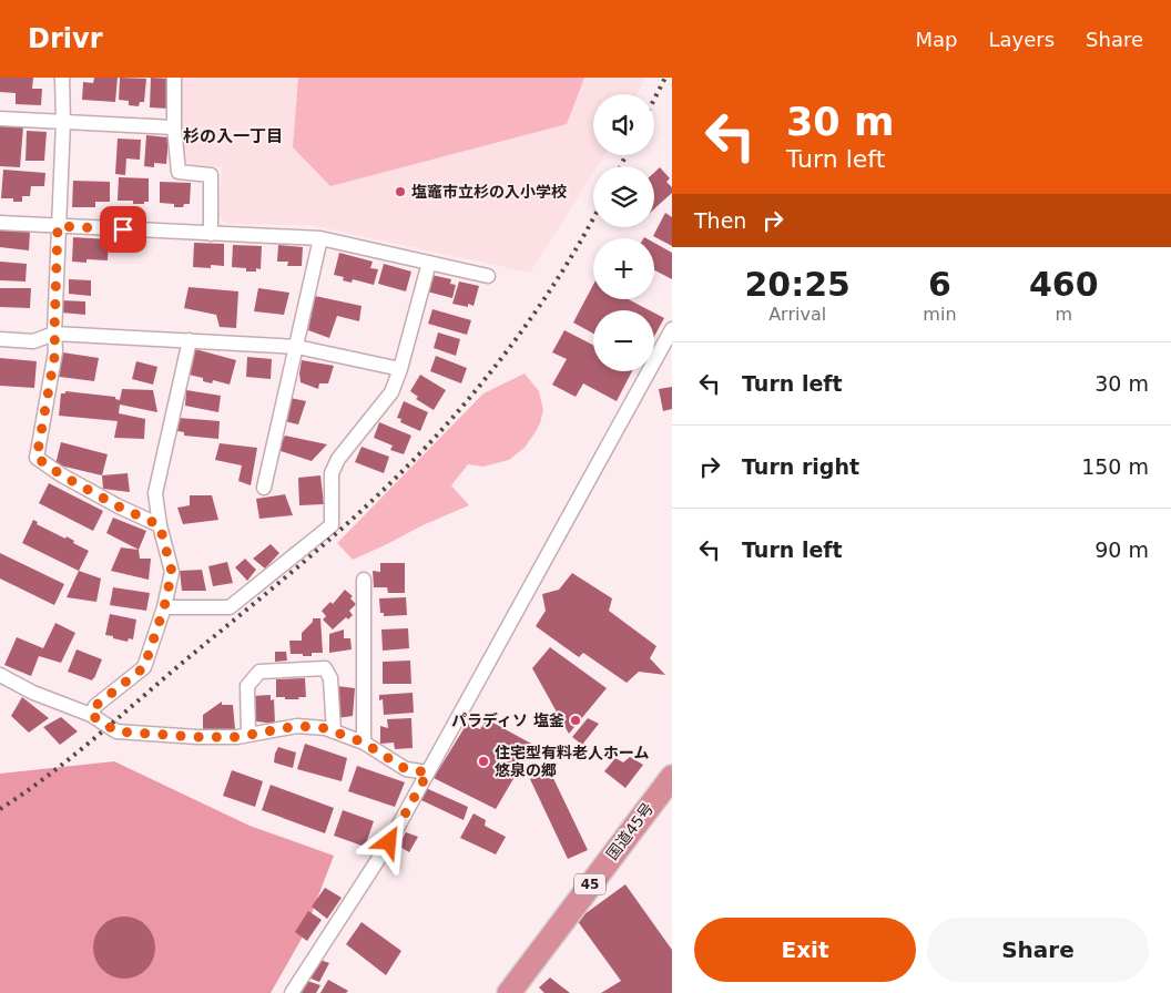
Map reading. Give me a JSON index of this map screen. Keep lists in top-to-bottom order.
{
  "streets": {
    "highway": ["国道45号", "45"]
  },
  "districts": ["杉の入一丁目"],
  "places": ["塩竈市立杉の入小学校", "パラディソ 塩釜", "住宅型有料老人ホーム 悠泉の郷"],
  "page": {
    "header": "Drivr",
    "nav": ["Map", "Layers", "Share"],
    "turn": ["30 m", "Turn left"],
    "map_buttons": ["+", "−"],
    "then": "Then",
    "eta": [
      "20:25",
      "Arrival",
      "6",
      "min",
      "460",
      "m"
    ],
    "list": [
      {
        "name": "Turn left",
        "value": "30 m"
      },
      {
        "name": "Turn right",
        "value": "150 m"
      },
      {
        "name": "Turn left",
        "value": "90 m"
      }
    ],
    "buttons": ["Exit", "Share"]
  }
}
